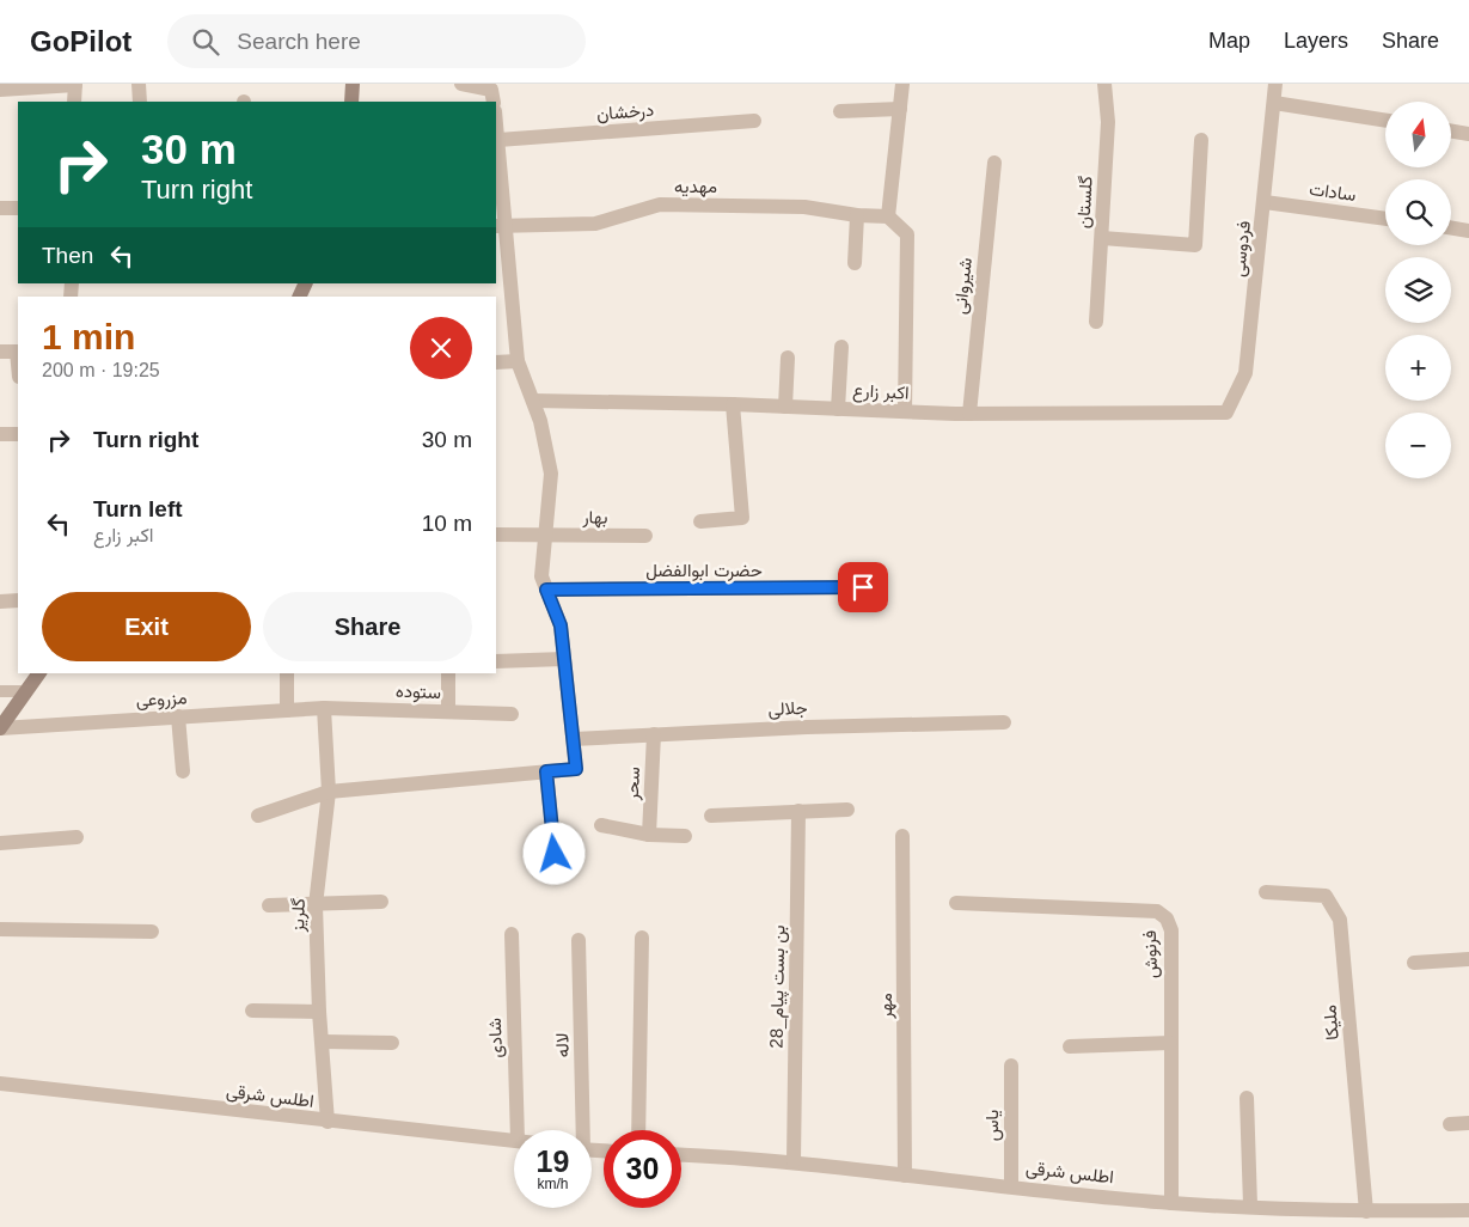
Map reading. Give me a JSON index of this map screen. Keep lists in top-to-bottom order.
{
  "streets": {
    "street": [
      "درخشان",
      "مهدیه",
      "سادات",
      "گلستان",
      "فردوسی",
      "شیروانی",
      "اکبر زارع",
      "بهار",
      "حضرت ابوالفضل",
      "ستوده",
      "مزروعی",
      "جلالی",
      "سحر",
      "گلریز",
      "فرنوش",
      "بن بست پیام_28",
      "مهر",
      "ملیکا",
      "شادی",
      "لاله",
      "اطلس شرقی",
      "یاس"
    ]
  },
  "crossings": [
    ["سادات", "فردوسی"],
    ["فردوسی", "اکبر زارع"],
    ["شیروانی", "اکبر زارع"],
    ["ستوده", "مزروعی"],
    ["ستوده", "گلریز"],
    ["مزروعی", "گلریز"],
    ["جلالی", "سحر"],
    ["گلریز", "اطلس شرقی"],
    ["فرنوش", "اطلس شرقی"],
    ["بن بست پیام_28", "اطلس شرقی"],
    ["مهر", "اطلس شرقی"],
    ["ملیکا", "اطلس شرقی"],
    ["اطلس شرقی", "یاس"]
  ],
  "north": "top",
  "page": {
    "header": "GoPilot",
    "search": "Search here",
    "nav": ["Map", "Layers", "Share"],
    "map_buttons": ["+", "−"],
    "turn": ["30 m", "Turn right"],
    "then": "Then",
    "heading": ["1 min", "200 m · 19:25"],
    "list": [
      {
        "name": "Turn right",
        "value": "30 m"
      },
      {
        "name": "Turn left",
        "note": "اکبر زارع",
        "value": "10 m"
      }
    ],
    "buttons": ["Exit", "Share"],
    "speed": "19 km/h",
    "limit": "30"
  }
}
